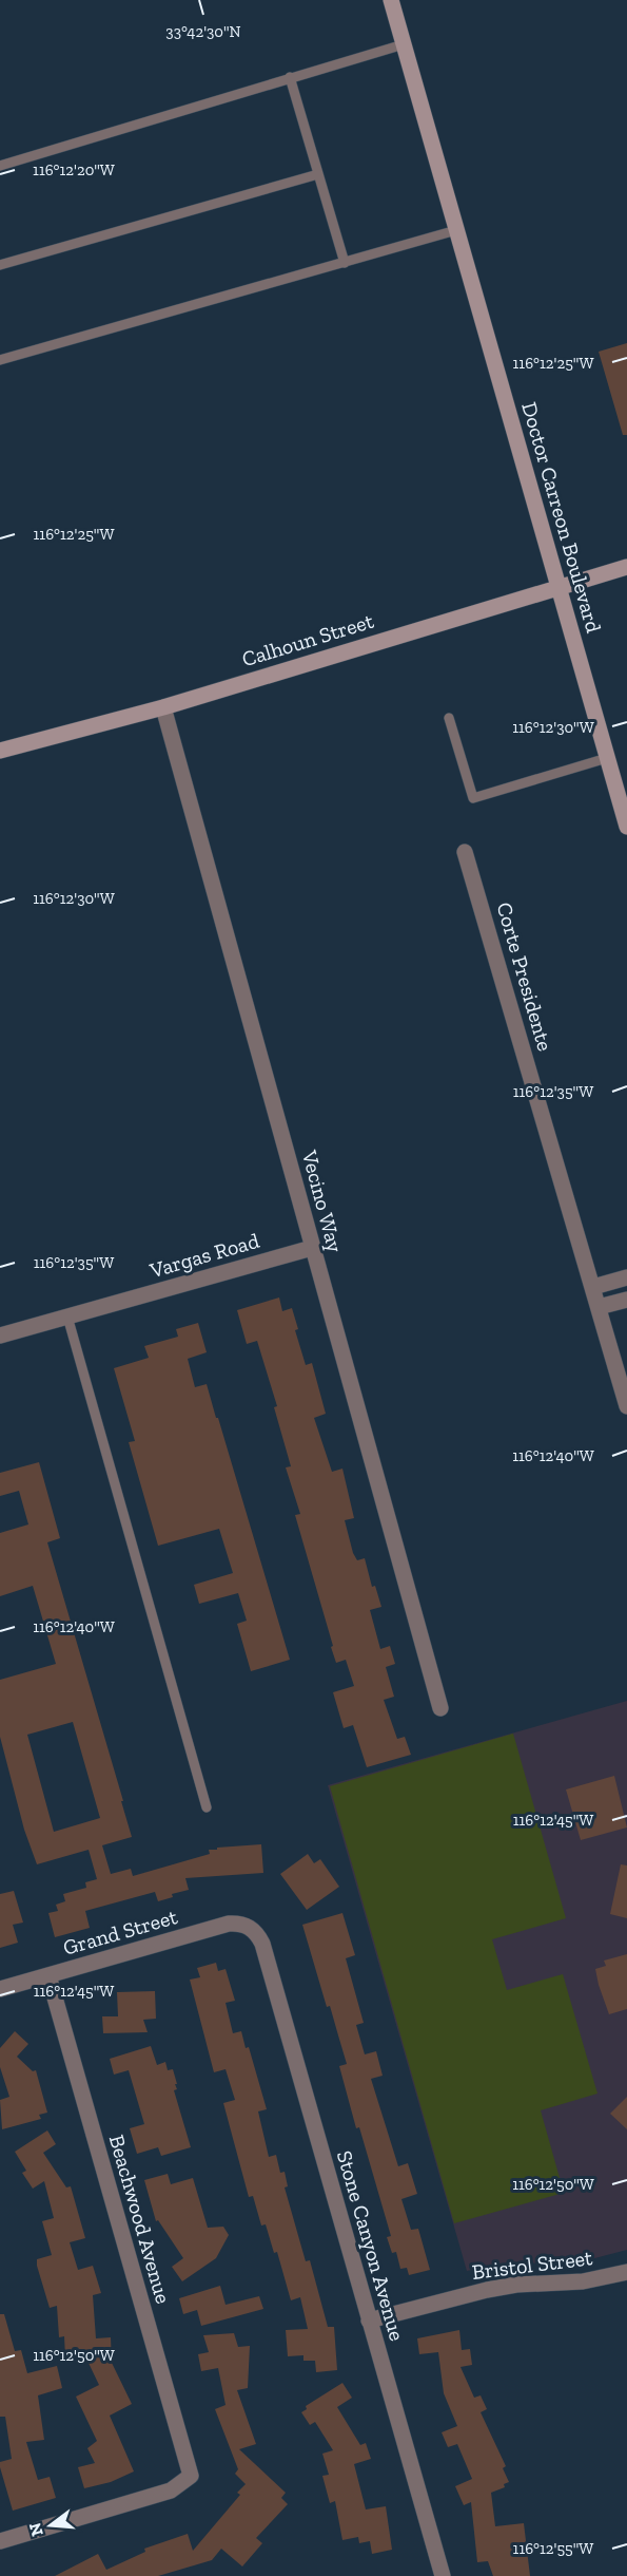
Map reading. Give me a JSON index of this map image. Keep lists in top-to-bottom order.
{
  "streets": {
    "main road": ["Doctor Carreon Boulevard", "Calhoun Street"],
    "street": [
      "Corte Presidente",
      "Vecino Way",
      "Vargas Road",
      "Grand Street",
      "Beachwood Avenue",
      "Stone Canyon Avenue",
      "Bristol Street"
    ]
  },
  "crossings": [
    ["Doctor Carreon Boulevard", "Calhoun Street"],
    ["Calhoun Street", "Vecino Way"],
    ["Vecino Way", "Vargas Road"],
    ["Grand Street", "Beachwood Avenue"],
    ["Grand Street", "Stone Canyon Avenue"],
    ["Stone Canyon Avenue", "Bristol Street"]
  ],
  "north": "left",
  "coordinates": [
    "33°42'30\"N",
    "116°12'20\"W",
    "116°12'25\"W",
    "116°12'30\"W",
    "116°12'35\"W",
    "116°12'40\"W",
    "116°12'45\"W",
    "116°12'50\"W",
    "116°12'55\"W"
  ]
}
